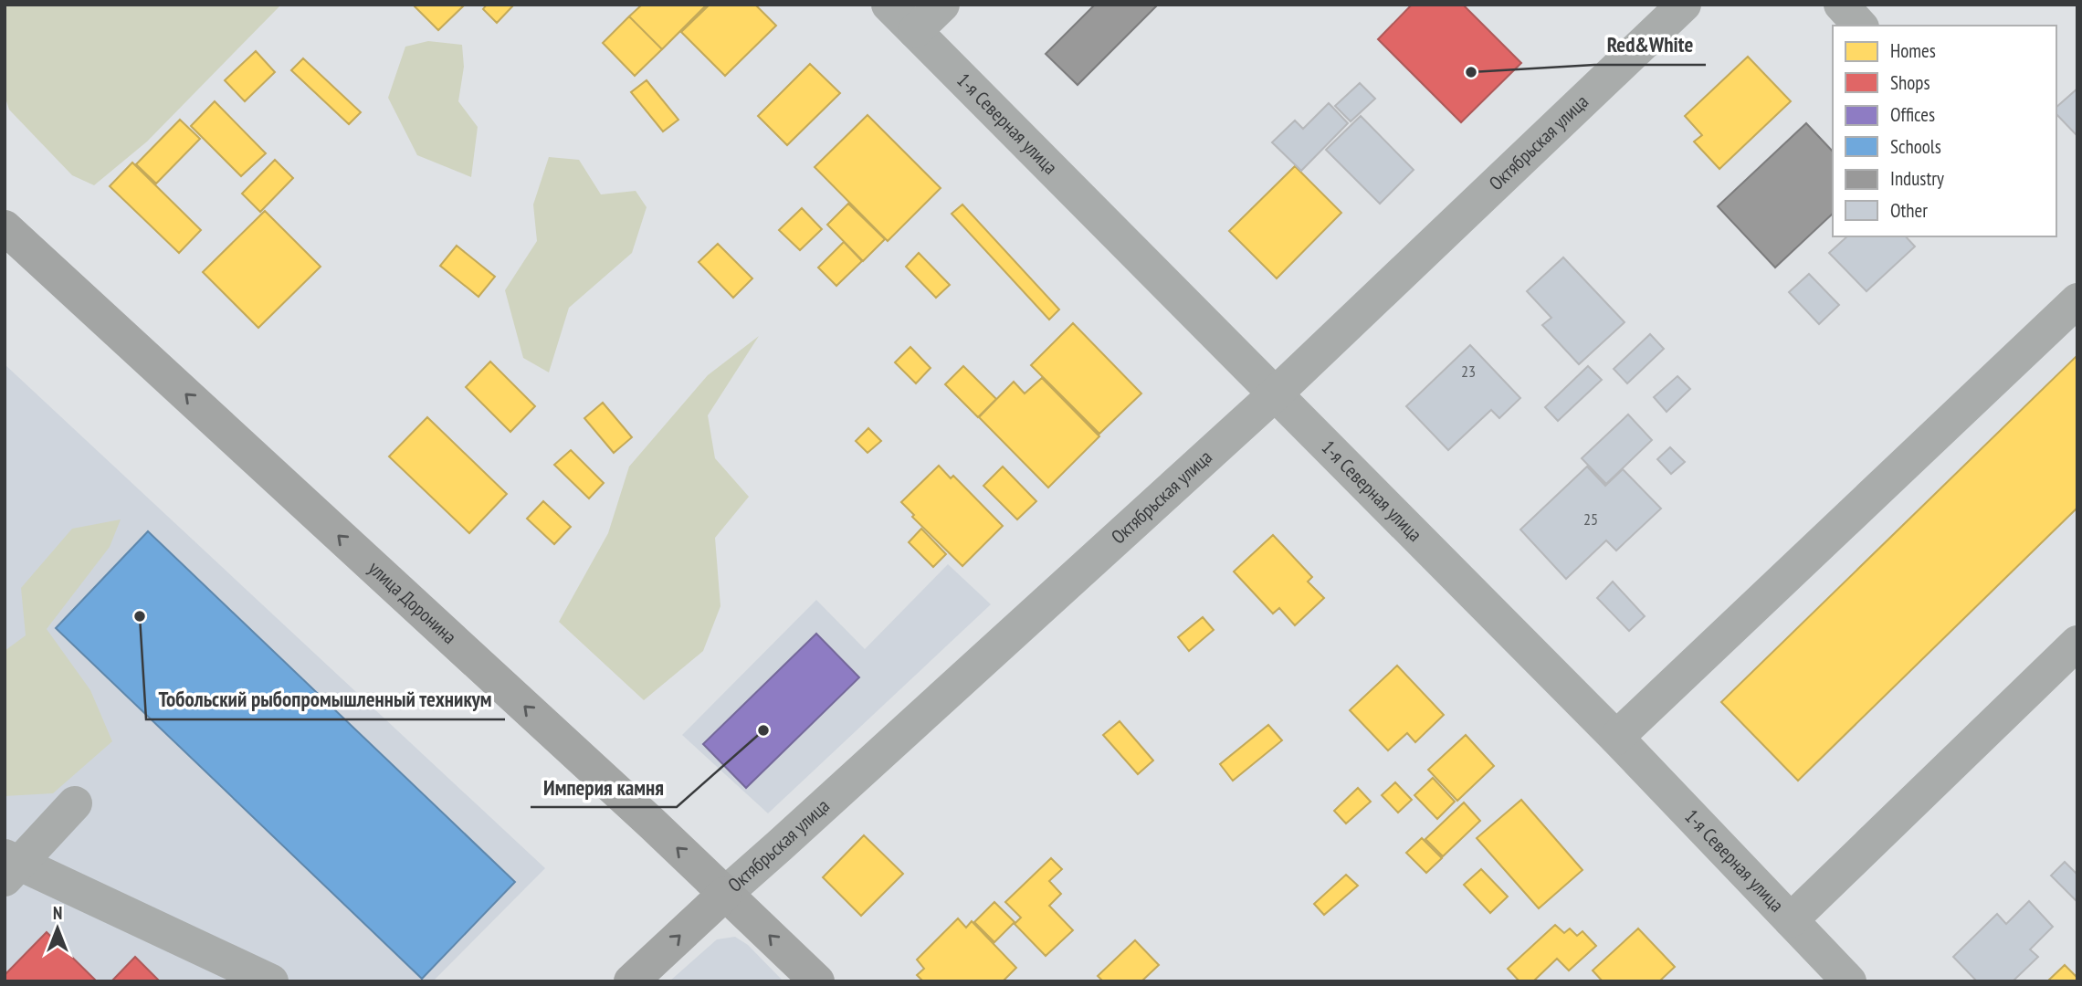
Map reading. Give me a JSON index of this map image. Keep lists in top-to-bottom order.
{
  "streets": {
    "main road": ["Октябрьская улица", "улица Доронина"],
    "street": ["1-я Северная улица"]
  },
  "crossings": [
    ["1-я Северная улица", "Октябрьская улица"],
    ["Октябрьская улица", "улица Доронина"]
  ],
  "one_way": ["улица Доронина"],
  "places": ["Red&White", "Тобольский рыбопромышленный техникум", "Империя камня"],
  "house_numbers": ["23", "25"],
  "legend": [
    "Homes",
    "Shops",
    "Offices",
    "Schools",
    "Industry",
    "Other"
  ],
  "north": "top"
}
